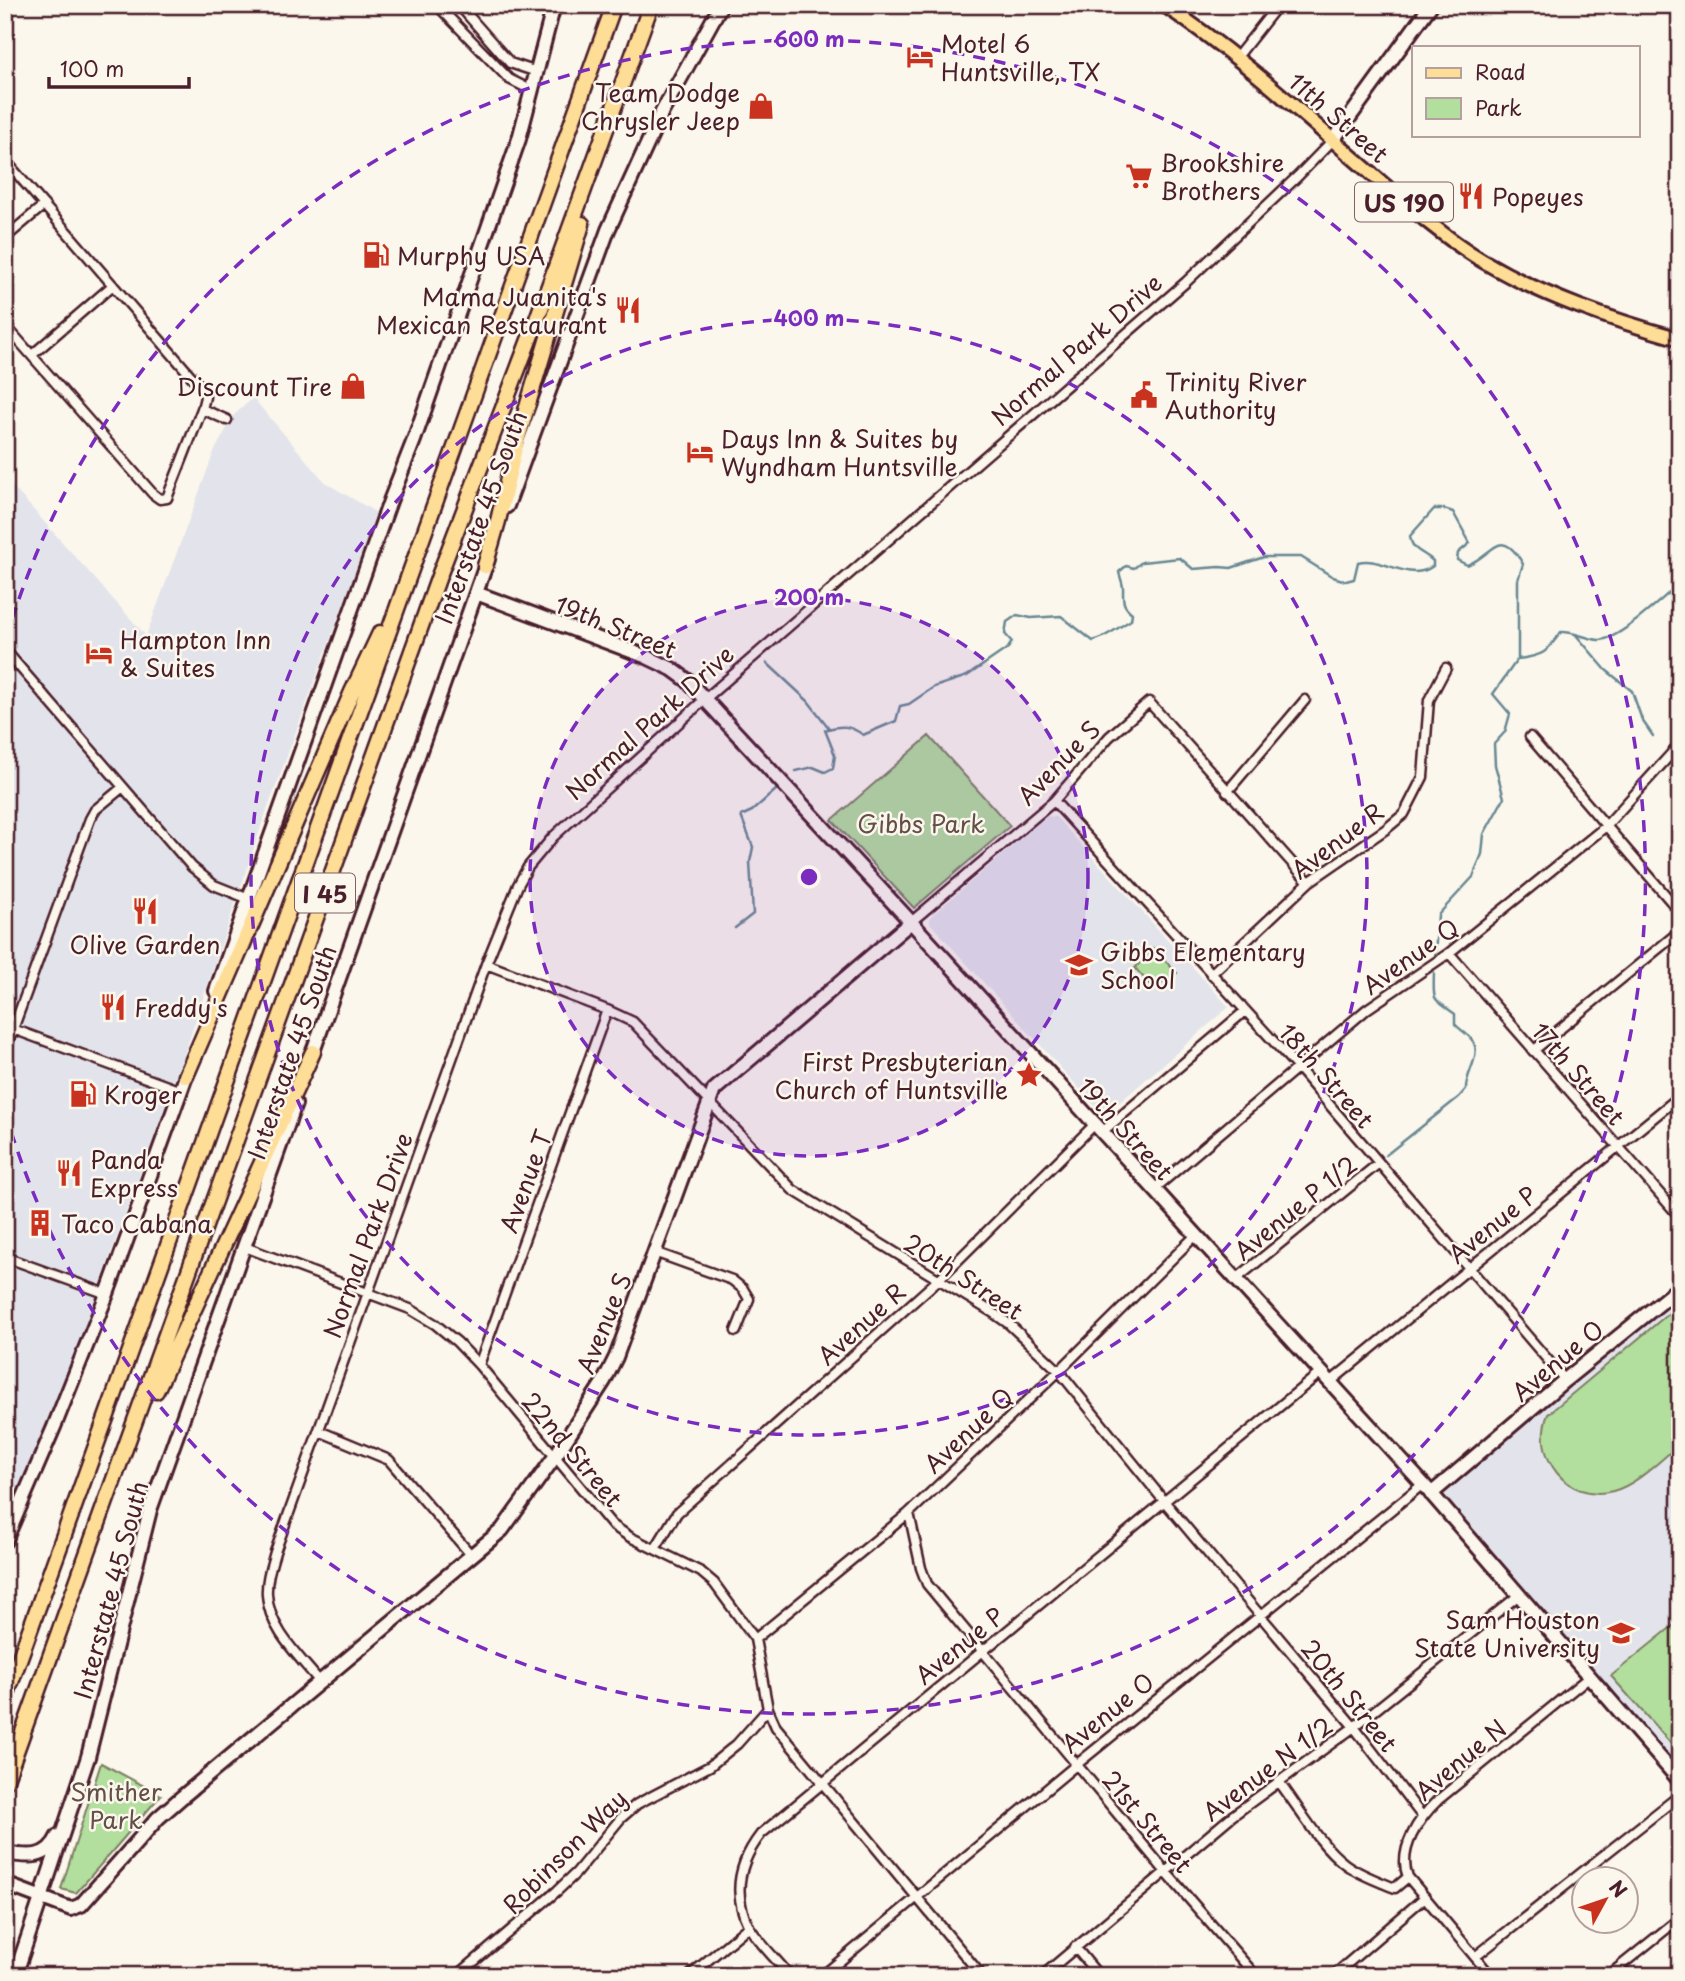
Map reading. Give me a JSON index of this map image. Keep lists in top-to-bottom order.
{
  "streets": {
    "highway": ["I 45"],
    "main road": [
      "11th Street",
      "US 190",
      "Normal Park Drive",
      "Interstate 45 South",
      "19th Street",
      "Avenue S",
      "Avenue O"
    ],
    "street": [
      "Avenue R",
      "Avenue Q",
      "17th Street",
      "18th Street",
      "Avenue T",
      "Avenue P 1/2",
      "Avenue P",
      "20th Street",
      "22nd Street",
      "Avenue N",
      "Avenue N 1/2",
      "21st Street",
      "Robinson Way"
    ]
  },
  "crossings": [
    ["11th Street", "Normal Park Drive"],
    ["Normal Park Drive", "19th Street"],
    ["Normal Park Drive", "Avenue S"],
    ["Normal Park Drive", "20th Street"],
    ["Normal Park Drive", "22nd Street"],
    ["Interstate 45 South", "19th Street"],
    ["Interstate 45 South", "Avenue S"],
    ["Interstate 45 South", "22nd Street"],
    ["19th Street", "Avenue S"],
    ["19th Street", "Avenue R"],
    ["19th Street", "Avenue Q"],
    ["19th Street", "Avenue P 1/2"],
    ["19th Street", "Avenue P"],
    ["19th Street", "Avenue O"],
    ["19th Street", "Avenue N"],
    ["19th Street", "Avenue N 1/2"],
    ["Avenue S", "18th Street"],
    ["Avenue S", "20th Street"],
    ["Avenue S", "22nd Street"],
    ["Avenue R", "18th Street"],
    ["Avenue R", "20th Street"],
    ["Avenue R", "22nd Street"],
    ["Avenue Q", "17th Street"],
    ["Avenue Q", "18th Street"],
    ["Avenue Q", "20th Street"],
    ["Avenue Q", "22nd Street"],
    ["Avenue Q", "21st Street"],
    ["17th Street", "Avenue P"],
    ["18th Street", "Avenue P 1/2"],
    ["18th Street", "Avenue P"],
    ["18th Street", "Avenue O"],
    ["Avenue T", "20th Street"],
    ["Avenue T", "22nd Street"],
    ["Avenue P", "20th Street"],
    ["Avenue P", "22nd Street"],
    ["Avenue P", "21st Street"],
    ["20th Street", "Avenue O"],
    ["20th Street", "Avenue N"],
    ["20th Street", "Avenue N 1/2"],
    ["Avenue O", "22nd Street"],
    ["Avenue O", "21st Street"],
    ["22nd Street", "Robinson Way"],
    ["Avenue N 1/2", "21st Street"]
  ],
  "parks": ["Gibbs Park", "Smither Park"],
  "places": {
    "hotel": ["Motel 6 Huntsville, TX", "Days Inn & Suites by Wyndham Huntsville", "Hampton Inn & Suites"],
    "shop": ["Team Dodge Chrysler Jeep", "Discount Tire"],
    "supermarket": ["Brookshire Brothers"],
    "restaurant": [
      "Popeyes",
      "Mama Juanita's Mexican Restaurant",
      "Olive Garden",
      "Freddy's",
      "Panda Express"
    ],
    "fuel station": ["Murphy USA", "Kroger"],
    "public building": ["Trinity River Authority"],
    "school or university": ["Gibbs Elementary School", "Sam Houston State University"],
    "place": ["First Presbyterian Church of Huntsville"],
    "building": ["Taco Cabana"]
  },
  "legend": ["Road", "Park"],
  "scale_bar": "100 m",
  "north": "top right",
  "rings": ["600 m", "400 m", "200 m"]
}
